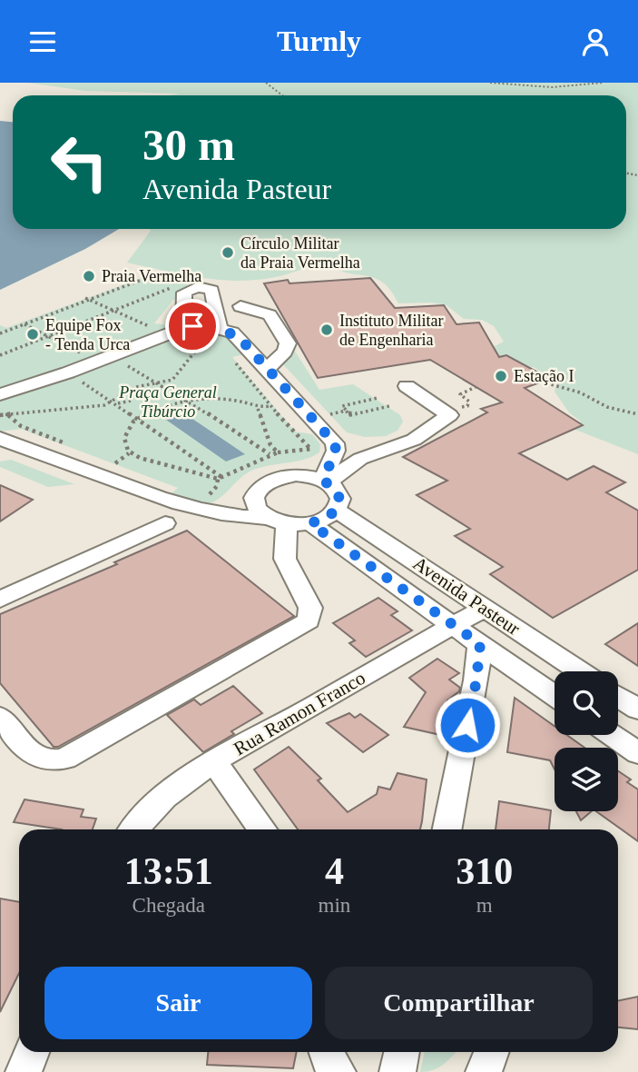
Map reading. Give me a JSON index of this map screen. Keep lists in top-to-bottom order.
{
  "streets": {
    "street": ["Avenida Pasteur", "Rua Ramon Franco"]
  },
  "crossings": [
    ["Avenida Pasteur", "Rua Ramon Franco"]
  ],
  "parks": ["Praça General Tibúrcio"],
  "places": [
    "Círculo Militar da Praia Vermelha",
    "Praia Vermelha",
    "Instituto Militar de Engenharia",
    "Equipe Fox - Tenda Urca",
    "Estação I"
  ],
  "page": {
    "header": "Turnly",
    "turn": ["30 m", "Avenida Pasteur"],
    "eta": [
      "13:51",
      "Chegada",
      "4",
      "min",
      "310",
      "m"
    ],
    "buttons": ["Sair", "Compartilhar"]
  }
}
